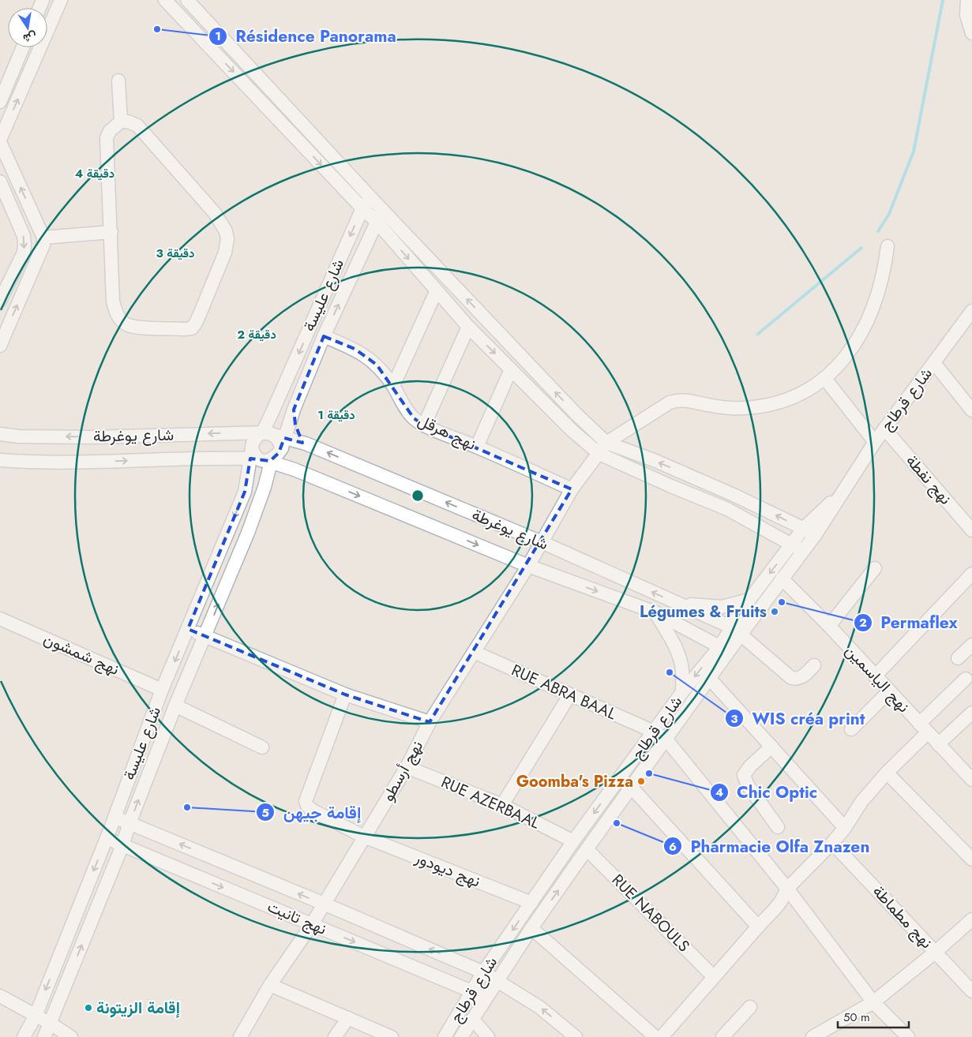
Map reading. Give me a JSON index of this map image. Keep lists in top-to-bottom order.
{
  "streets": {
    "street": [
      "شارع عليسة",
      "شارع قرطاج",
      "نهج هرقل",
      "شارع يوغرطة",
      "نهج نفطة",
      "نهج شمشون",
      "نهج الياسمين",
      "RUE ABRA BAAL",
      "نهج أرسطو",
      "RUE AZERBAAL",
      "نهج ديودور",
      "RUE NABOULS",
      "نهج مطماطة",
      "نهج تانيت"
    ]
  },
  "crossings": [
    ["شارع عليسة", "نهج هرقل"],
    ["شارع عليسة", "شارع يوغرطة"],
    ["شارع عليسة", "نهج شمشون"],
    ["شارع عليسة", "نهج تانيت"],
    ["شارع قرطاج", "شارع يوغرطة"],
    ["شارع قرطاج", "نهج نفطة"],
    ["شارع قرطاج", "نهج الياسمين"],
    ["شارع قرطاج", "RUE ABRA BAAL"],
    ["شارع قرطاج", "RUE AZERBAAL"],
    ["شارع قرطاج", "نهج ديودور"],
    ["شارع قرطاج", "RUE NABOULS"],
    ["شارع قرطاج", "نهج تانيت"],
    ["نهج هرقل", "نهج أرسطو"],
    ["شارع يوغرطة", "نهج أرسطو"],
    ["RUE ABRA BAAL", "نهج أرسطو"],
    ["نهج أرسطو", "RUE AZERBAAL"],
    ["نهج أرسطو", "نهج ديودور"],
    ["نهج أرسطو", "نهج تانيت"]
  ],
  "places": [
    "Résidence Panorama",
    "Permaflex",
    "Légumes & Fruits",
    "WIS créa print",
    "Chic Optic",
    "Goomba's Pizza",
    "إقامة جيهن",
    "Pharmacie Olfa Znazen",
    "إقامة الزيتونة"
  ],
  "scale_bar": "50 m",
  "north": "bottom",
  "rings": [
    "4 دقيقة",
    "3 دقيقة",
    "2 دقيقة",
    "1 دقيقة"
  ]
}
